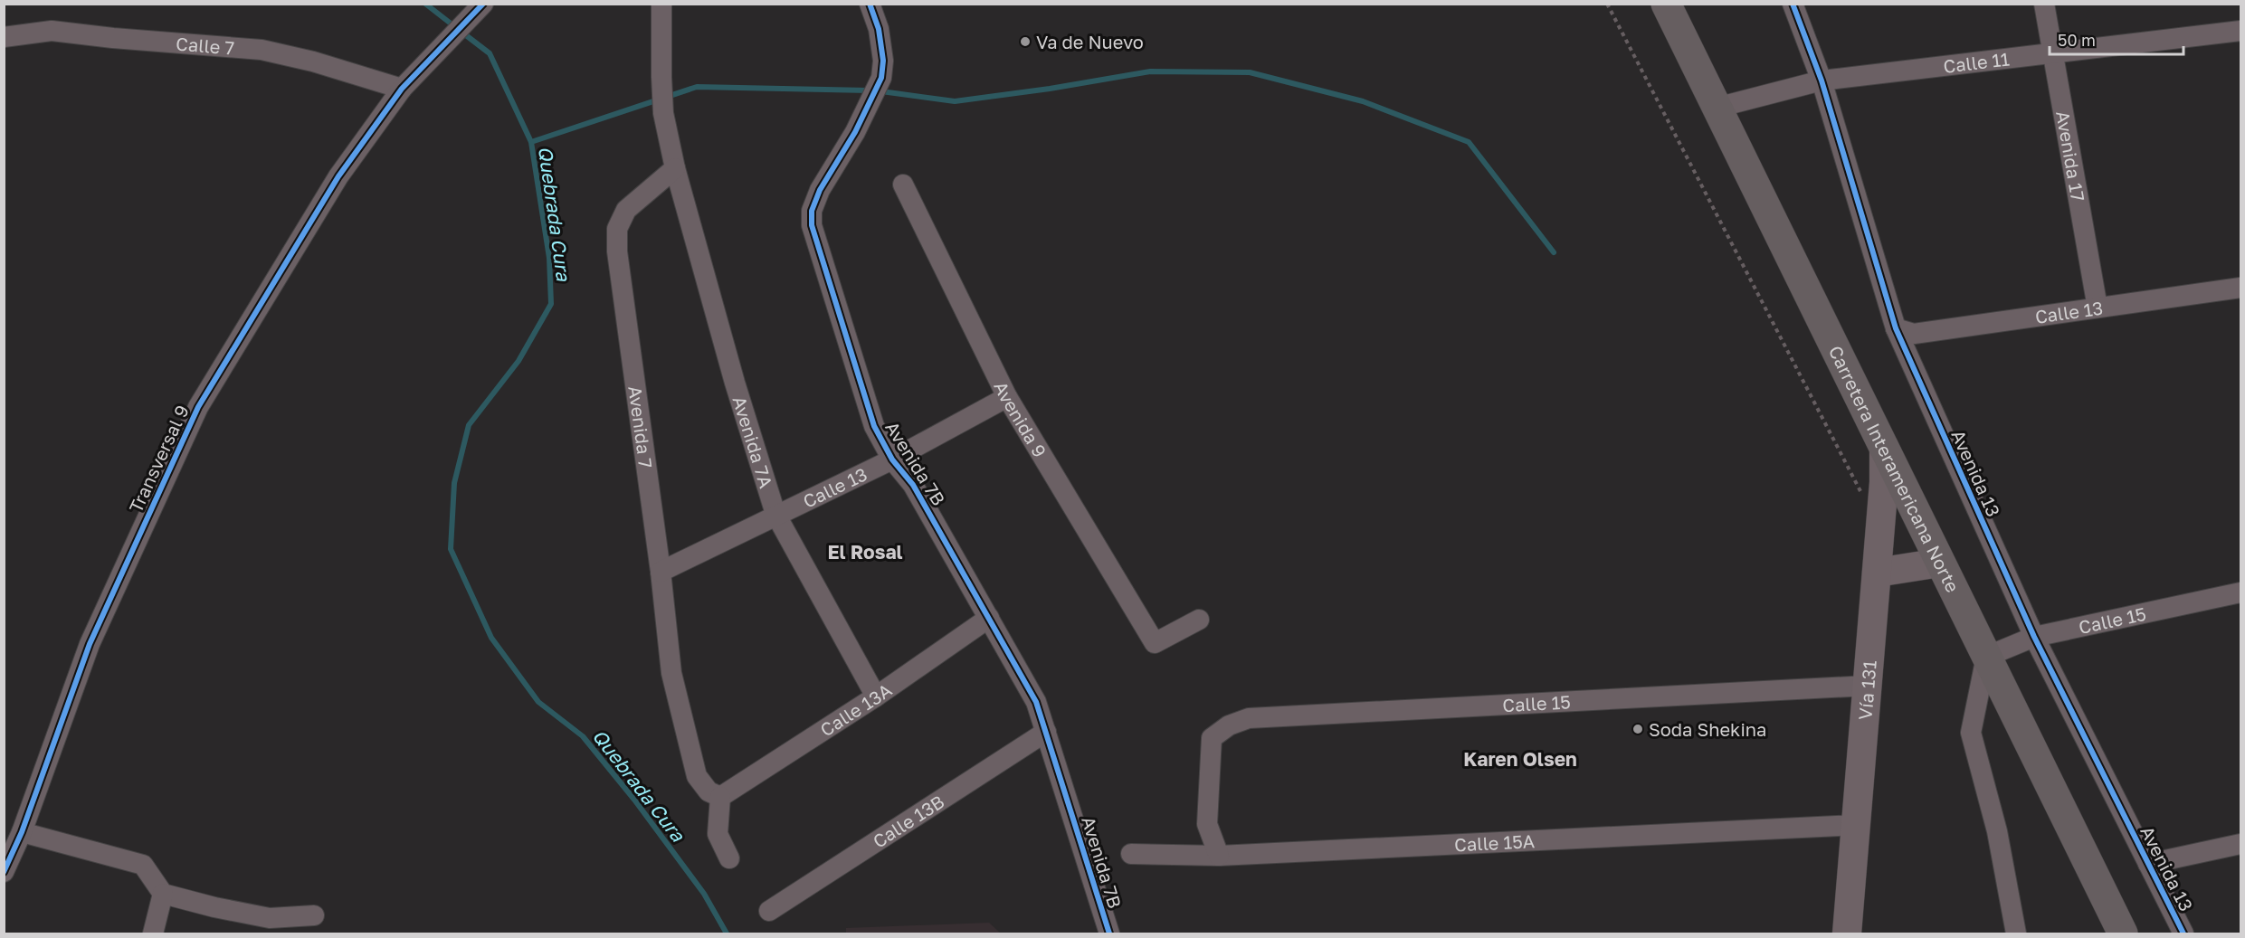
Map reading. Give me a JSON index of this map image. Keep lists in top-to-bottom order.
{
  "streets": {
    "highway": ["Carretera Interamericana Norte"],
    "main road": ["Vía 131"],
    "street": [
      "Calle 7",
      "Calle 11",
      "Avenida 17",
      "Calle 13",
      "Avenida 9",
      "Avenida 7",
      "Avenida 7A",
      "Transversal 9",
      "Avenida 7B",
      "Avenida 13",
      "Calle 15",
      "Calle 13A",
      "Calle 13B",
      "Calle 15A"
    ]
  },
  "crossings": [
    ["Calle 7", "Transversal 9"],
    ["Calle 11", "Avenida 17"],
    ["Calle 11", "Carretera Interamericana Norte"],
    ["Calle 11", "Avenida 13"],
    ["Avenida 17", "Calle 13"],
    ["Calle 13", "Avenida 9"],
    ["Calle 13", "Avenida 7"],
    ["Calle 13", "Avenida 7A"],
    ["Calle 13", "Avenida 7B"],
    ["Calle 13", "Avenida 13"],
    ["Avenida 7", "Avenida 7A"],
    ["Avenida 7", "Calle 13A"],
    ["Avenida 7A", "Calle 13A"],
    ["Avenida 7B", "Calle 13A"],
    ["Avenida 7B", "Calle 13B"],
    ["Carretera Interamericana Norte", "Calle 15"],
    ["Carretera Interamericana Norte", "Vía 131"],
    ["Avenida 13", "Calle 15"],
    ["Calle 15", "Vía 131"],
    ["Calle 15", "Calle 15A"],
    ["Vía 131", "Calle 15A"]
  ],
  "districts": ["El Rosal", "Karen Olsen"],
  "water": ["Quebrada Cura"],
  "places": ["Va de Nuevo", "Soda Shekina"],
  "scale_bar": "50 m"
}
